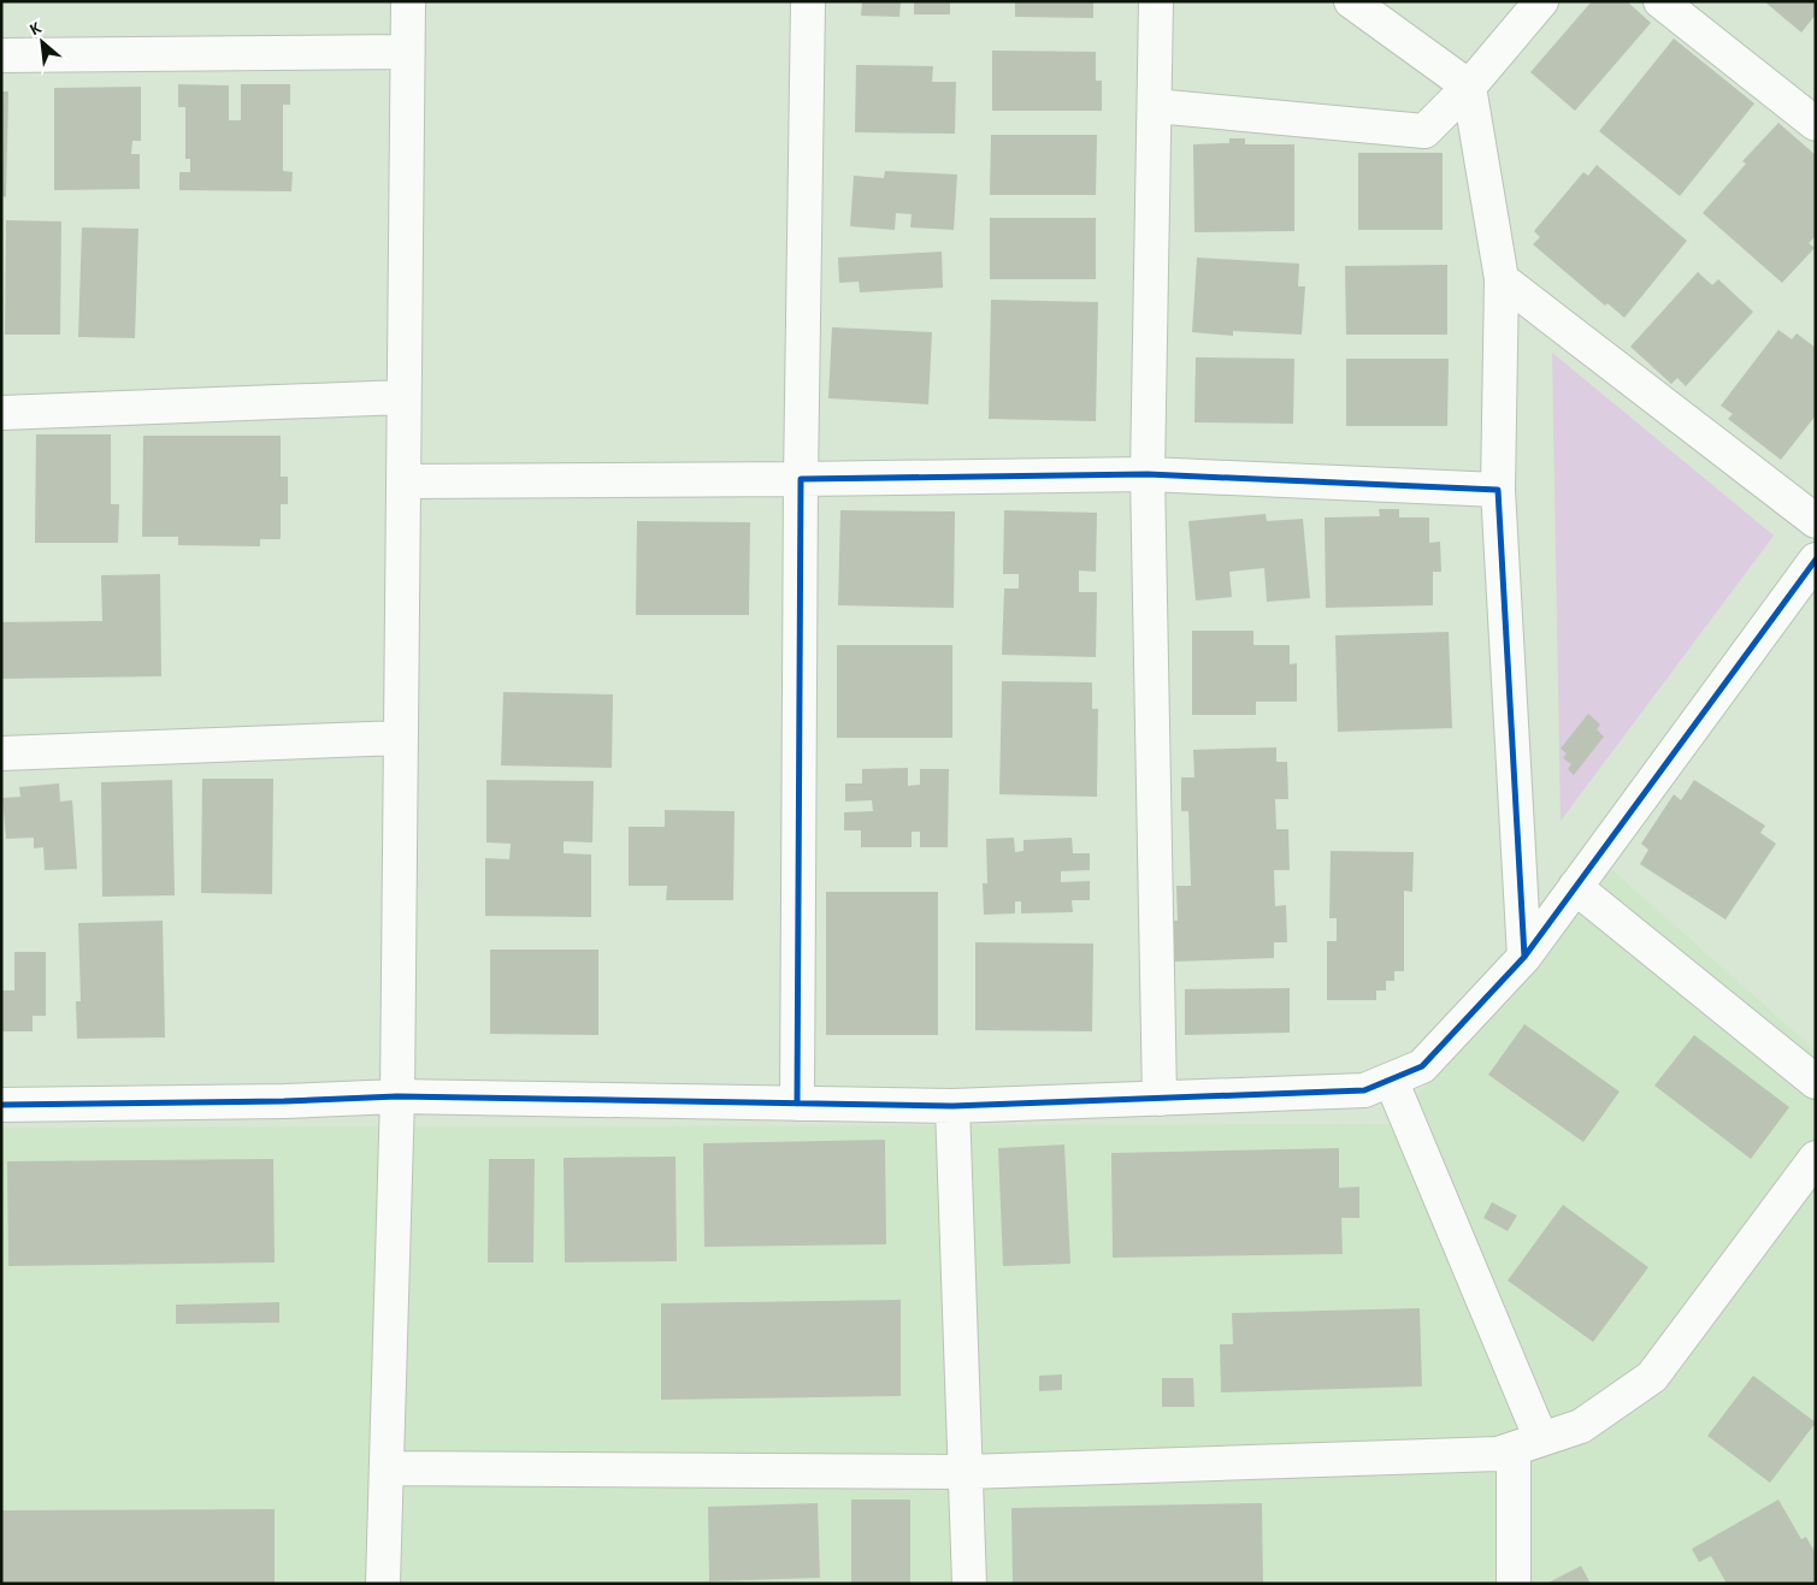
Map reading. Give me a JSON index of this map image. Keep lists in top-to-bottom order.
{
  "north": "top left"
}
